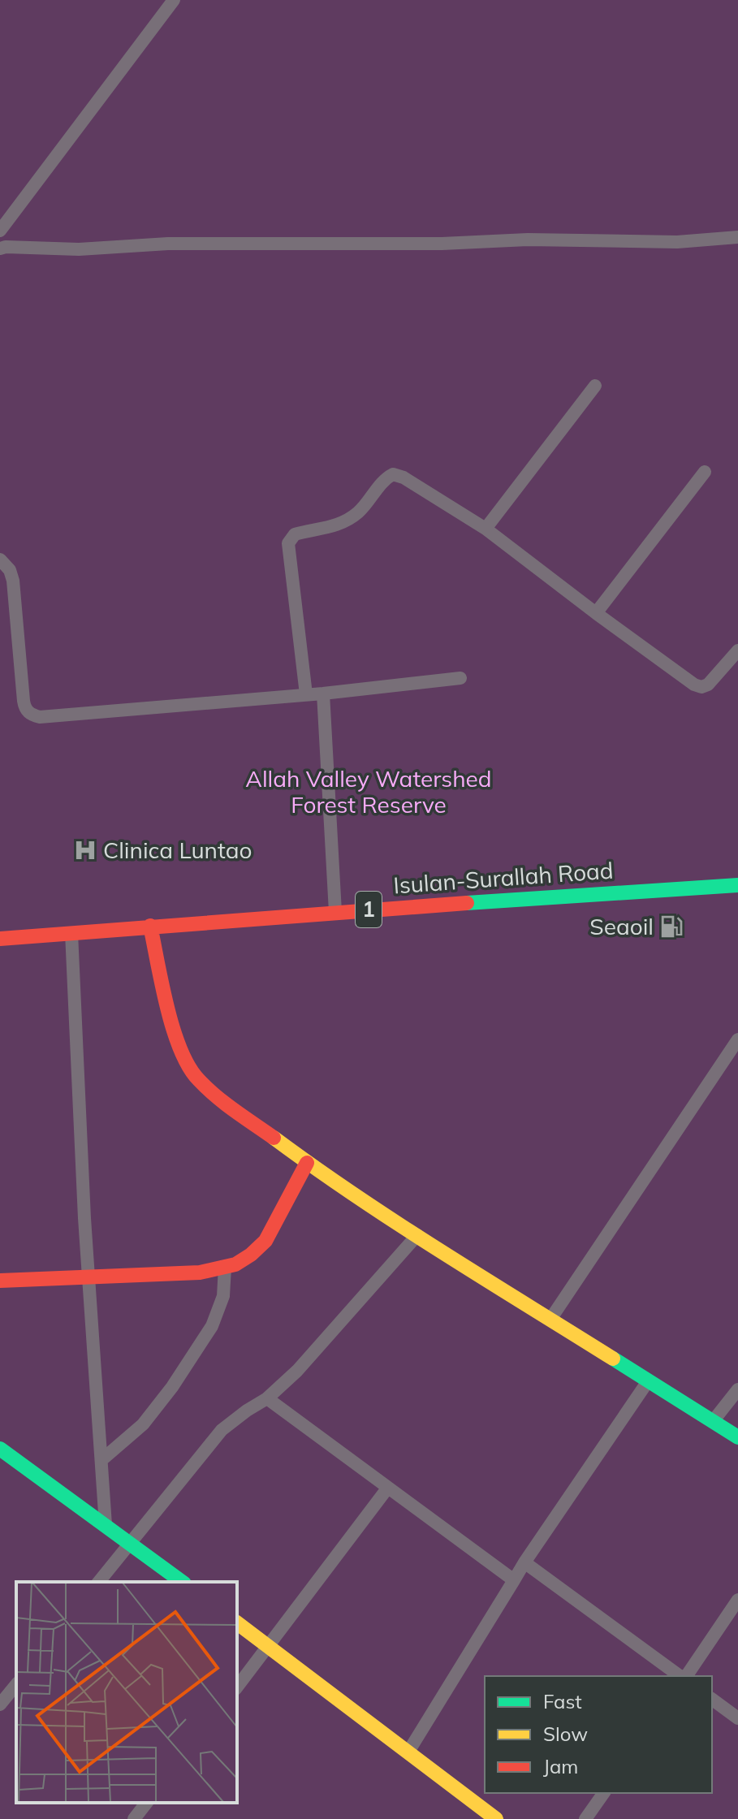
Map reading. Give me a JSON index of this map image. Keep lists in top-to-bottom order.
{
  "streets": {
    "main road": ["Isulan-Surallah Road", "1"]
  },
  "parks": ["Allah Valley Watershed Forest Reserve"],
  "places": {
    "hospital": ["Clinica Luntao"],
    "fuel station": ["Seaoil"]
  },
  "legend": ["Fast", "Slow", "Jam"]
}
